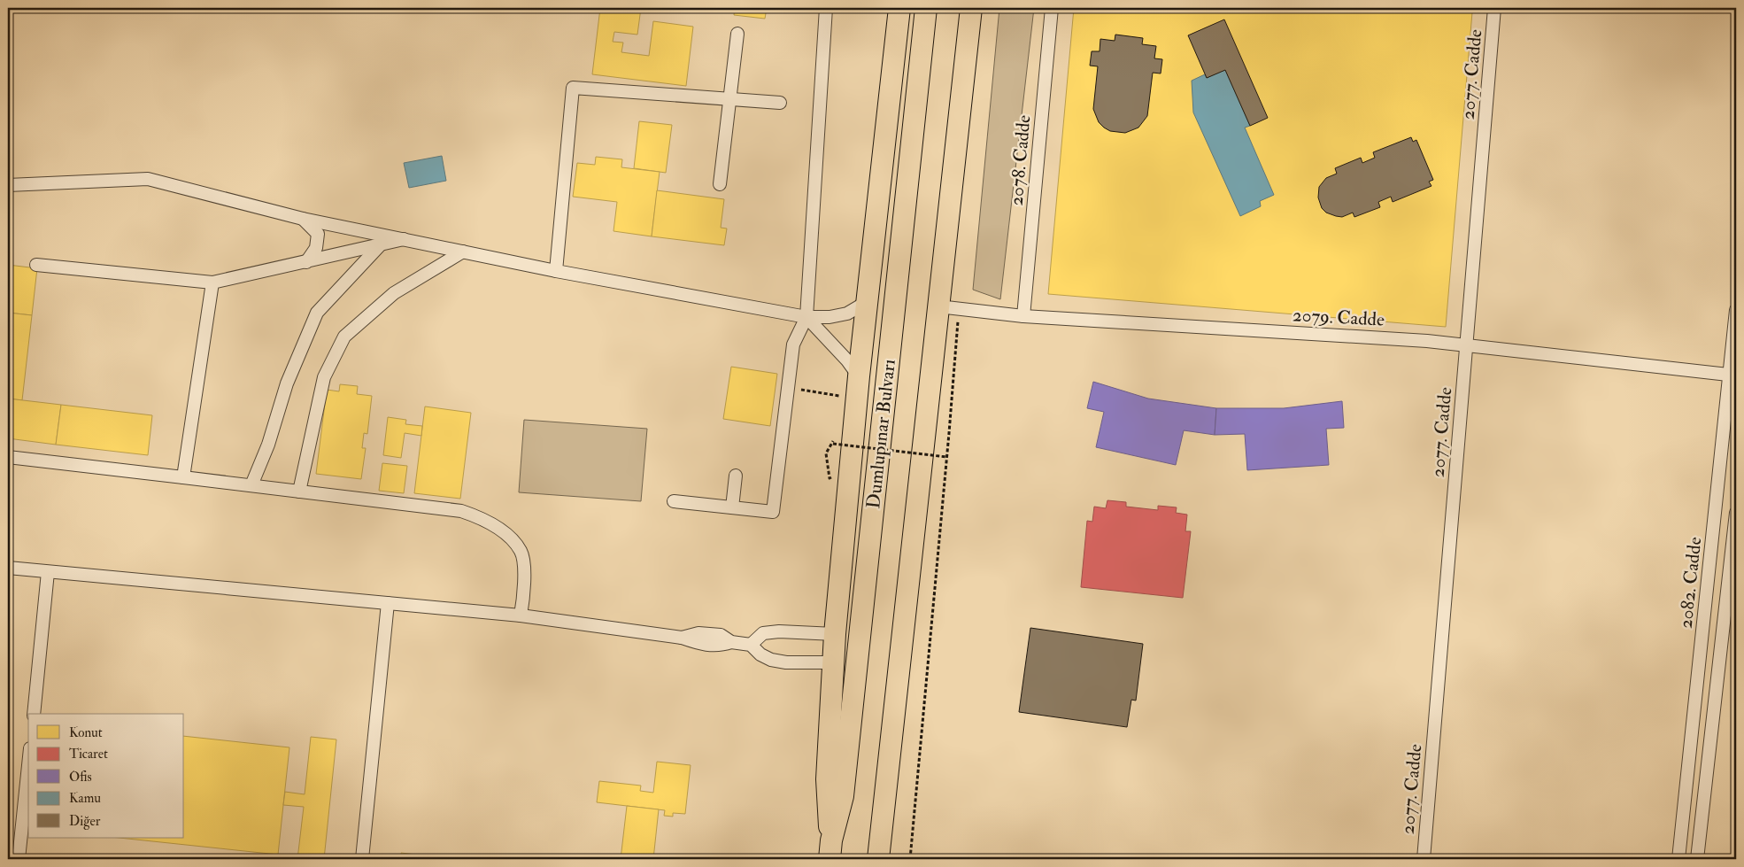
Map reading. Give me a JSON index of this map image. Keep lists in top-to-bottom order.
{
  "streets": {
    "highway": ["Dumlupınar Bulvarı"],
    "street": [
      "2077. Cadde",
      "2078. Cadde",
      "2079. Cadde",
      "2082. Cadde"
    ]
  },
  "crossings": [
    ["2077. Cadde", "2079. Cadde"],
    ["2078. Cadde", "2079. Cadde"],
    ["2079. Cadde", "2082. Cadde"]
  ],
  "legend": [
    "Konut",
    "Ticaret",
    "Ofis",
    "Kamu",
    "Diğer"
  ]
}
